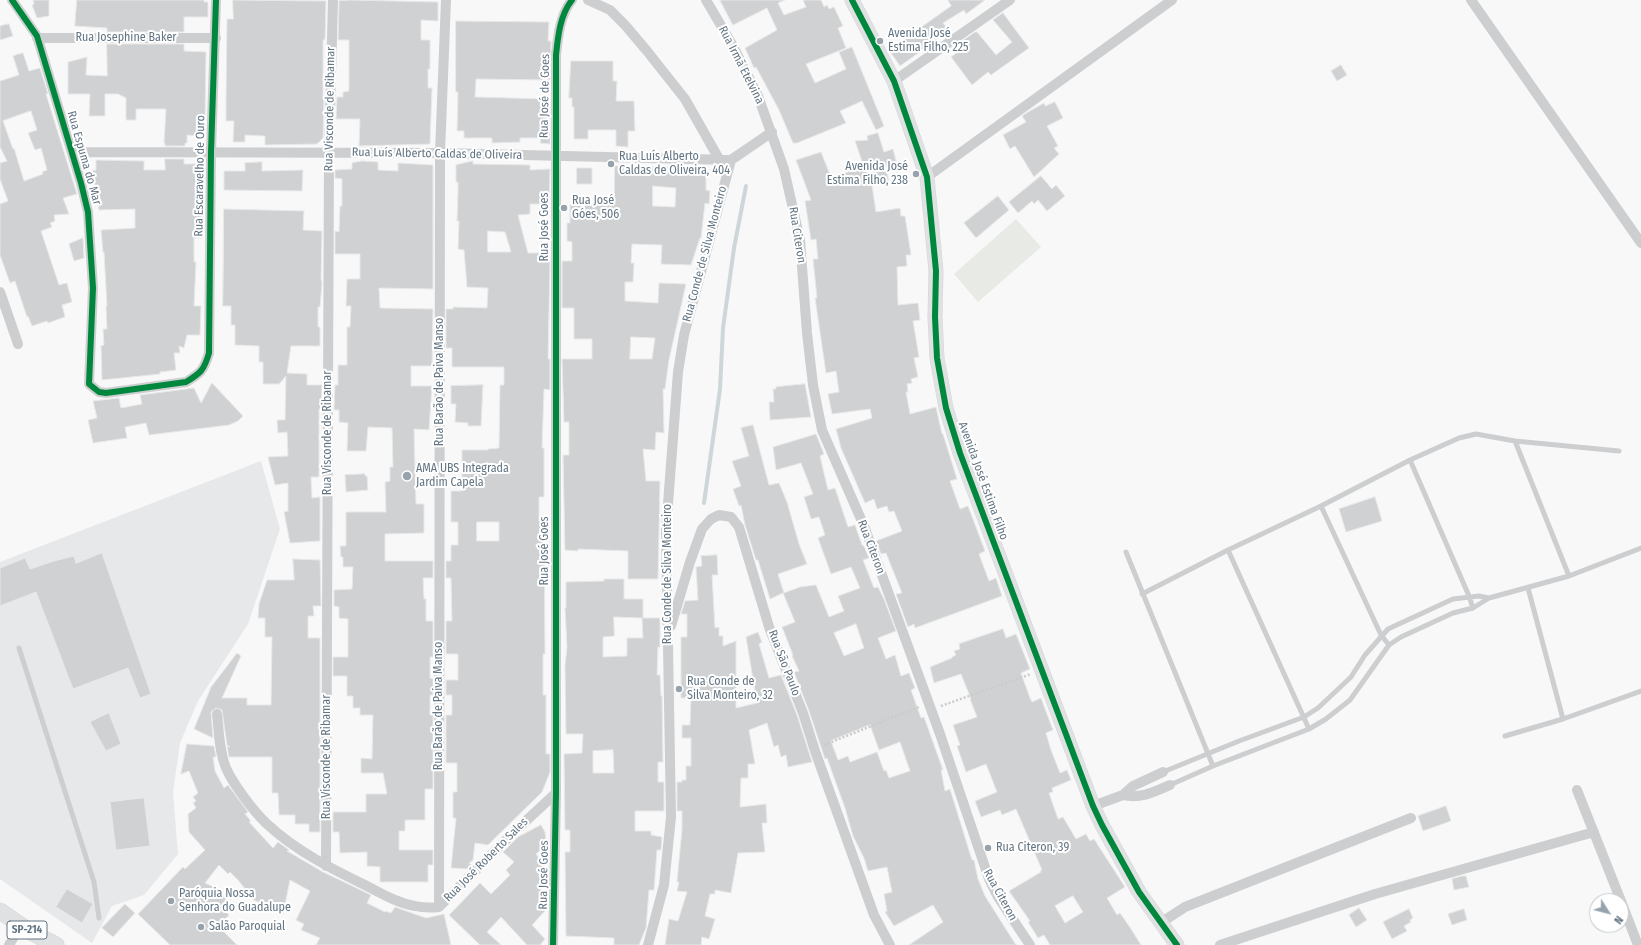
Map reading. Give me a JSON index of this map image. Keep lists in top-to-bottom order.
{
  "streets": {
    "main road": ["SP-214"],
    "street": [
      "Rua Josephine Baker",
      "Rua Irmã Etelvina",
      "Rua José de Goes",
      "Rua Visconde de Ribamar",
      "Rua Luís Alberto Caldas de Oliveira",
      "Rua Espuma do Mar",
      "Rua Escaravelho de Ouro",
      "Rua José Goes",
      "Rua Citeron",
      "Rua Conde de Silva Monteiro",
      "Rua Barão de Paiva Manso",
      "Avenida José Estima Filho",
      "Rua São Paulo",
      "Rua José Roberto Sales"
    ]
  },
  "crossings": [
    ["Rua Josephine Baker", "Rua Espuma do Mar"],
    ["Rua Josephine Baker", "Rua Escaravelho de Ouro"],
    ["Rua Irmã Etelvina", "Rua Citeron"],
    ["Rua José de Goes", "Rua Luís Alberto Caldas de Oliveira"],
    ["Rua José de Goes", "Rua José Goes"],
    ["Rua Visconde de Ribamar", "Rua Luís Alberto Caldas de Oliveira"],
    ["Rua Visconde de Ribamar", "Rua José Roberto Sales"],
    ["Rua Luís Alberto Caldas de Oliveira", "Rua Espuma do Mar"],
    ["Rua Luís Alberto Caldas de Oliveira", "Rua Escaravelho de Ouro"],
    ["Rua Luís Alberto Caldas de Oliveira", "Rua José Goes"],
    ["Rua Luís Alberto Caldas de Oliveira", "Rua Conde de Silva Monteiro"],
    ["Rua Luís Alberto Caldas de Oliveira", "Rua Barão de Paiva Manso"],
    ["Rua Espuma do Mar", "Rua Escaravelho de Ouro"],
    ["Rua José Goes", "Rua José Roberto Sales"],
    ["Rua Conde de Silva Monteiro", "Rua São Paulo"],
    ["Rua Barão de Paiva Manso", "Rua José Roberto Sales"]
  ],
  "places": [
    "Avenida José Estima Filho, 225",
    "Rua Luís Alberto Caldas de Oliveira, 404",
    "Avenida José Estima Filho, 238",
    "Rua José Góes, 506",
    "AMA UBS Integrada Jardim Capela",
    "Rua Conde de Silva Monteiro, 32",
    "Rua Citeron, 39",
    "Paróquia Nossa Senhora do Guadalupe",
    "Salão Paroquial"
  ],
  "north": "bottom right"
}
